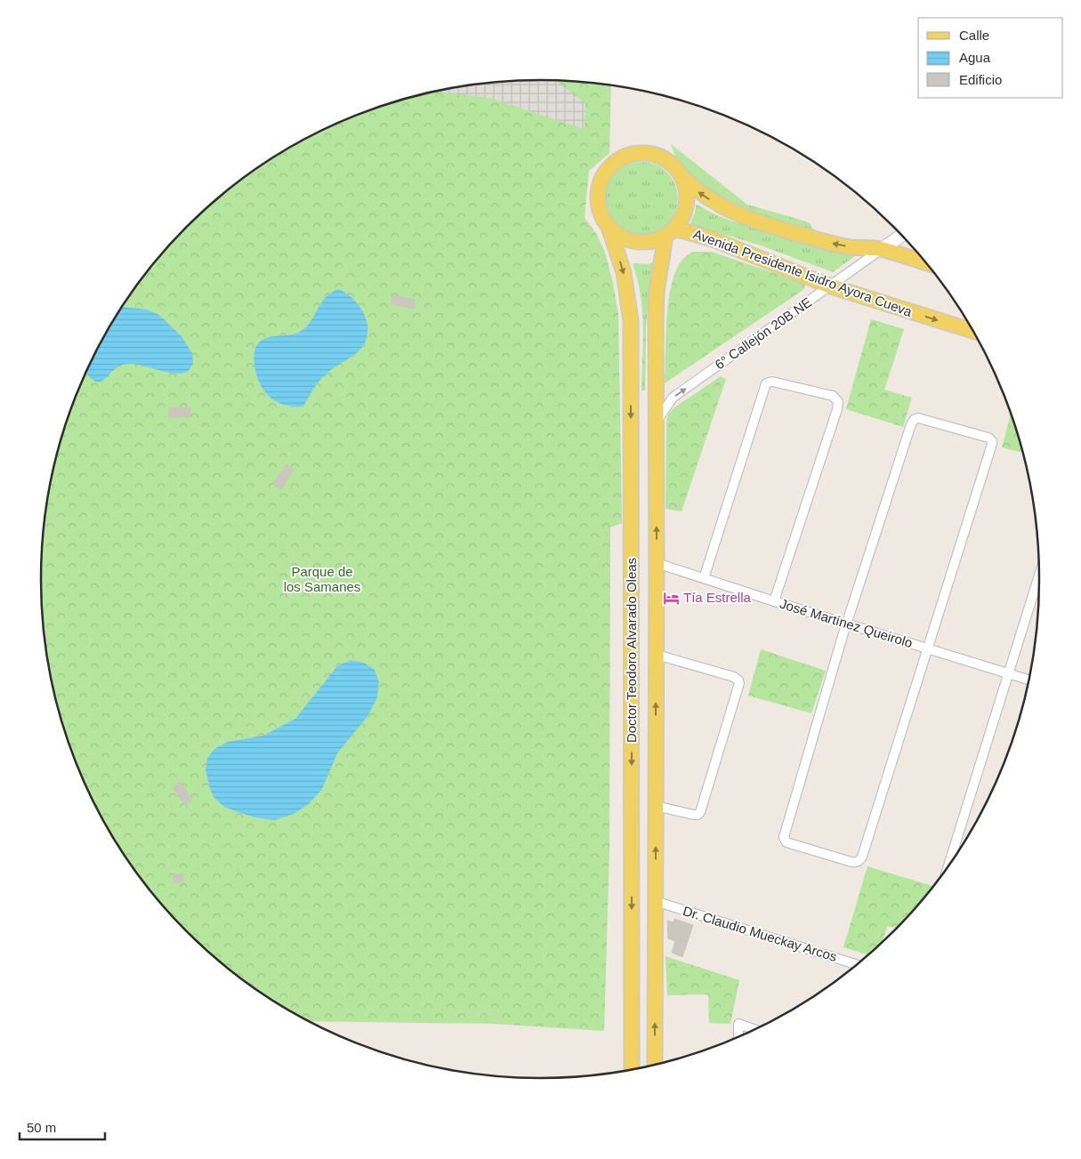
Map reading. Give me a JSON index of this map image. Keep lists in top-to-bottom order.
{
  "streets": {
    "main road": ["Avenida Presidente Isidro Ayora Cueva", "Doctor Teodoro Alvarado Oleas"],
    "street": ["6° Callejón 20B NE", "José Martínez Queirolo", "Dr. Claudio Mueckay Arcos"]
  },
  "crossings": [
    ["Avenida Presidente Isidro Ayora Cueva", "6° Callejón 20B NE"],
    ["Avenida Presidente Isidro Ayora Cueva", "Doctor Teodoro Alvarado Oleas"],
    ["6° Callejón 20B NE", "Doctor Teodoro Alvarado Oleas"],
    ["José Martínez Queirolo", "Doctor Teodoro Alvarado Oleas"],
    ["Doctor Teodoro Alvarado Oleas", "Dr. Claudio Mueckay Arcos"]
  ],
  "one_way": ["6° Callejón 20B NE"],
  "parks": ["Parque de los Samanes"],
  "places": {
    "hotel": ["Tía Estrella"]
  },
  "legend": ["Calle", "Agua", "Edificio"],
  "scale_bar": "50 m"
}
